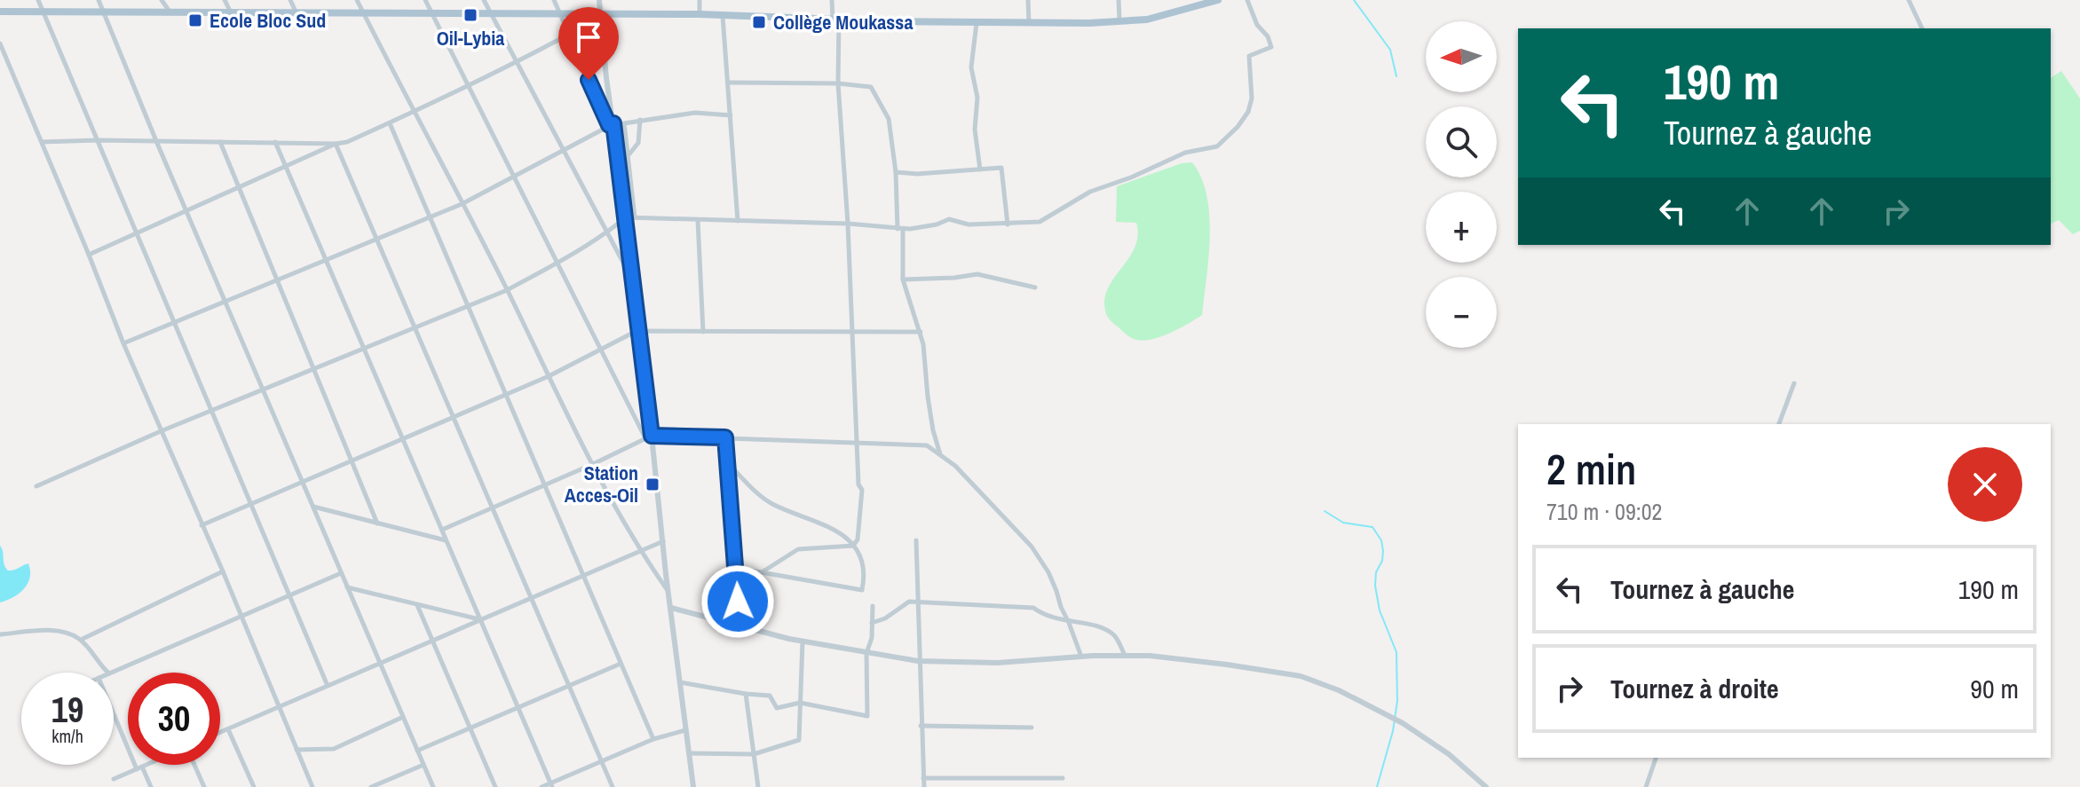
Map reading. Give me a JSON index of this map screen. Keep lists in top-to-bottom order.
{
  "places": {
    "transit": [
      "Oil-Lybia",
      "Ecole Bloc Sud",
      "Collège Moukassa",
      "Station Acces-Oil"
    ]
  },
  "north": "left",
  "page": {
    "map_buttons": ["+", "−"],
    "turn": ["190 m", "Tournez à gauche"],
    "heading": ["2 min", "710 m · 09:02"],
    "list": [
      {
        "name": "Tournez à gauche",
        "value": "190 m"
      },
      {
        "name": "Tournez à droite",
        "value": "90 m"
      }
    ],
    "speed": "19 km/h",
    "limit": "30"
  }
}
